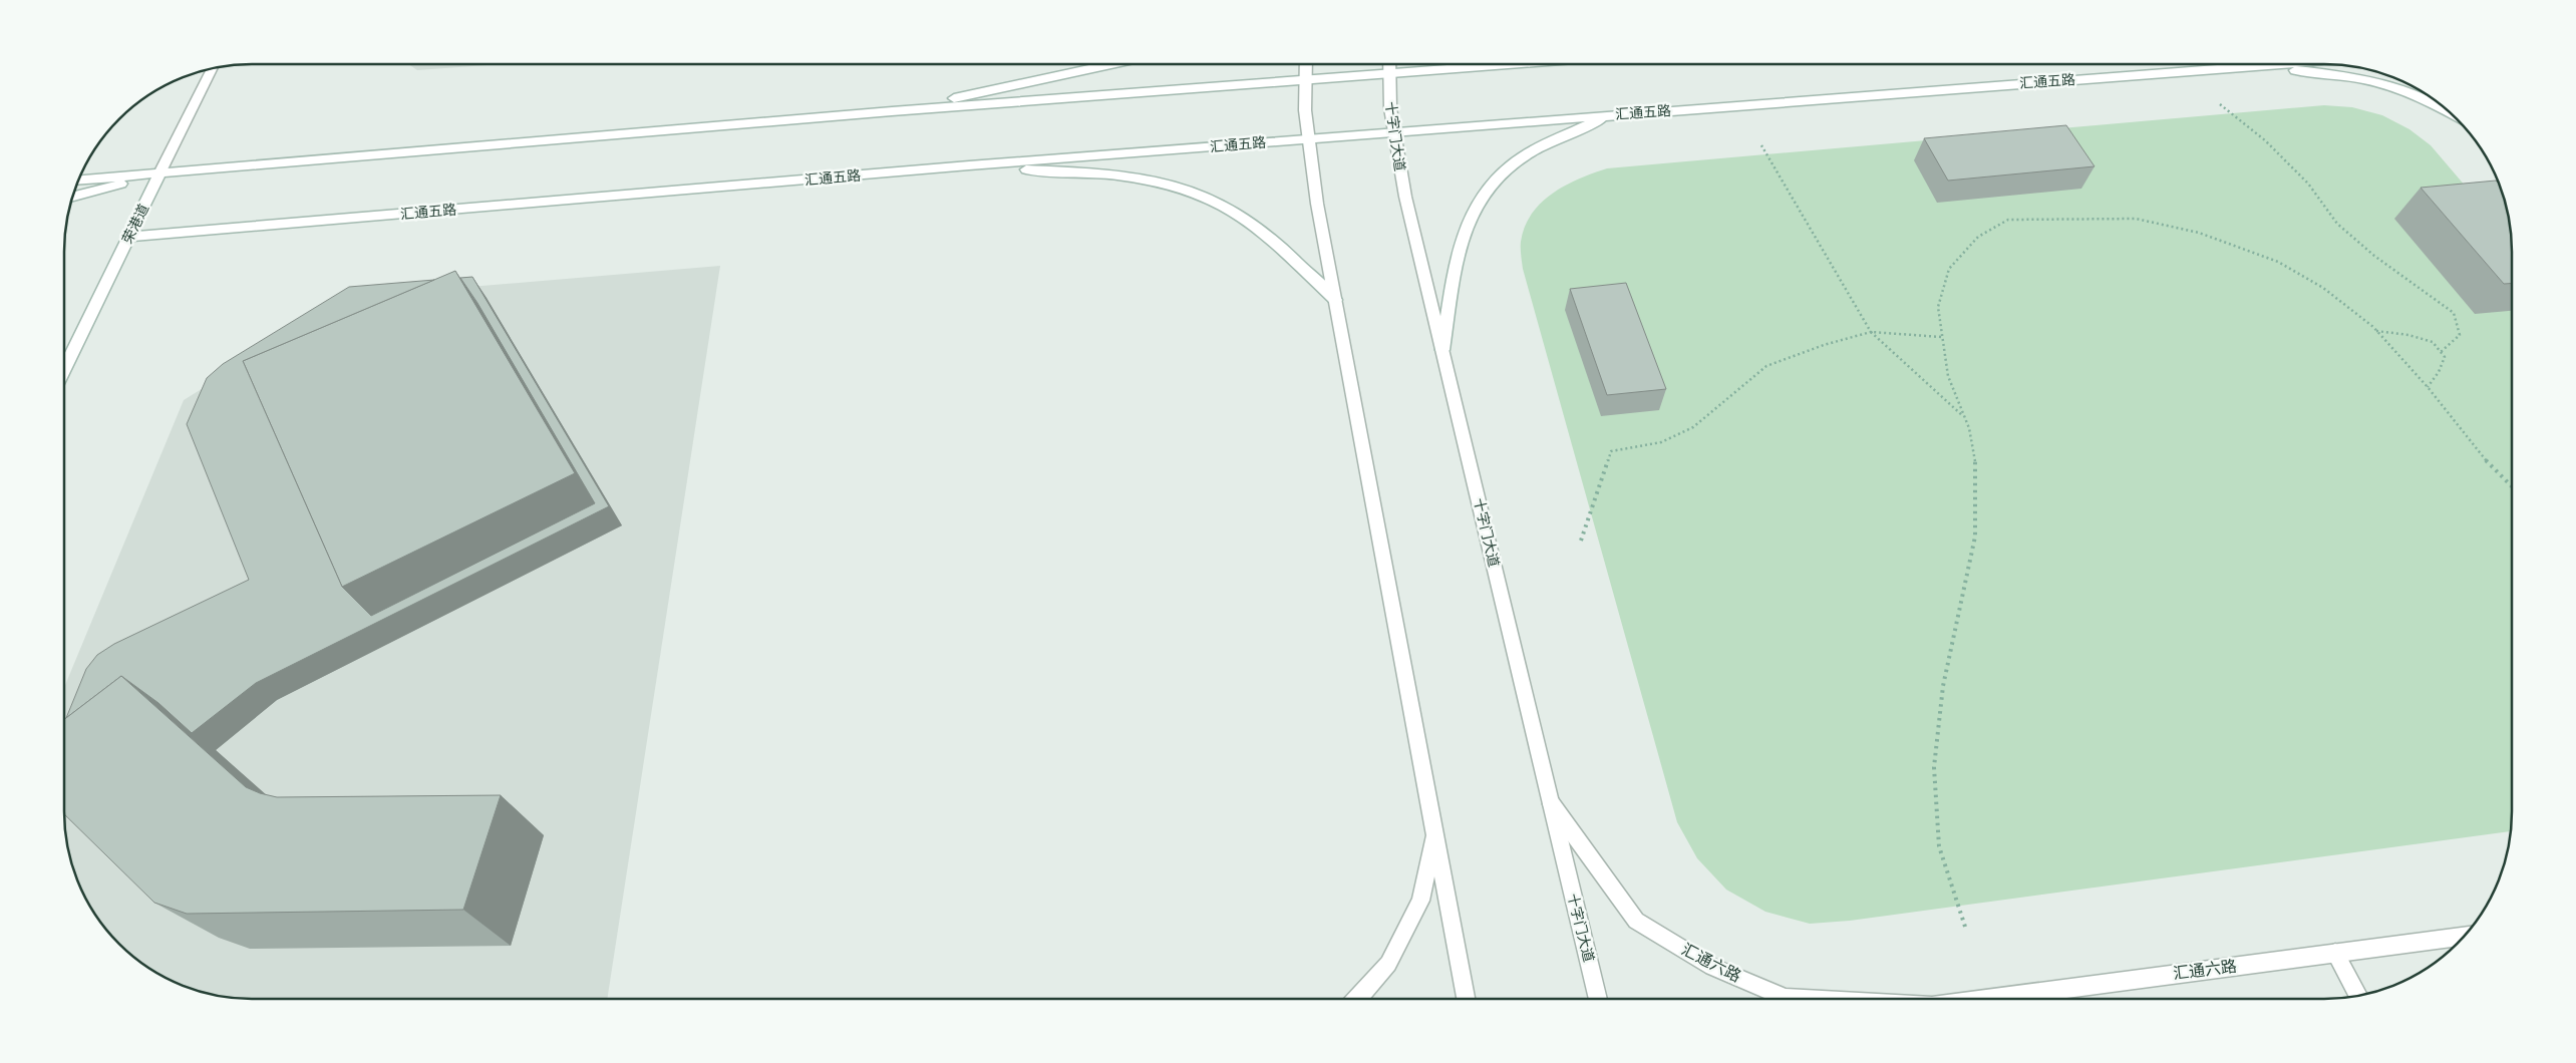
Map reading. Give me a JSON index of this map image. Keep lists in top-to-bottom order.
{
  "streets": {
    "main road": [
      "汇通五路",
      "十字门大道",
      "荣港道",
      "汇通六路"
    ]
  },
  "crossings": [
    ["汇通五路", "十字门大道"],
    ["汇通五路", "荣港道"],
    ["十字门大道", "汇通六路"]
  ]
}
